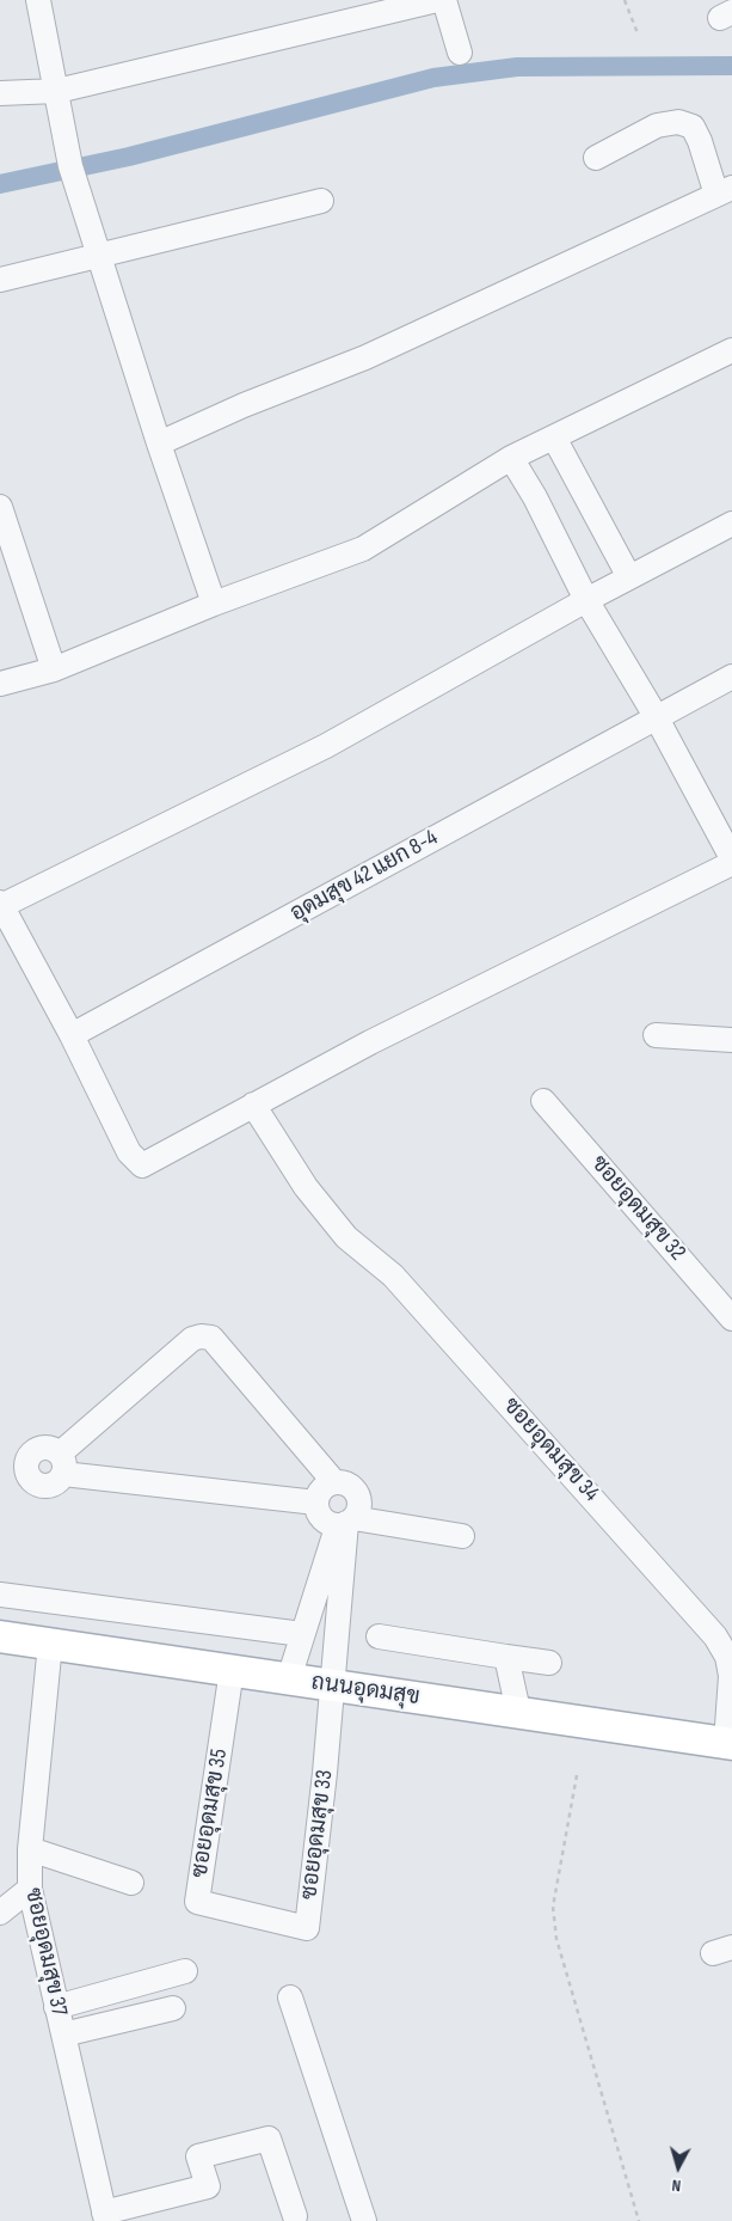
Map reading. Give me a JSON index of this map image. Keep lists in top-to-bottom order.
{
  "streets": {
    "main road": ["ถนนอุดมสุข"],
    "street": [
      "อุดมสุข 42 แยก 8-4",
      "ซอยอุดมสุข 32",
      "ซอยอุดมสุข 34",
      "ซอยอุดมสุข 35",
      "ซอยอุดมสุข 33",
      "ซอยอุดมสุข 37"
    ]
  },
  "crossings": [
    ["ซอยอุดมสุข 34", "ถนนอุดมสุข"],
    ["ถนนอุดมสุข", "ซอยอุดมสุข 35"],
    ["ถนนอุดมสุข", "ซอยอุดมสุข 33"],
    ["ถนนอุดมสุข", "ซอยอุดมสุข 37"],
    ["ซอยอุดมสุข 35", "ซอยอุดมสุข 33"]
  ],
  "north": "bottom"
}
